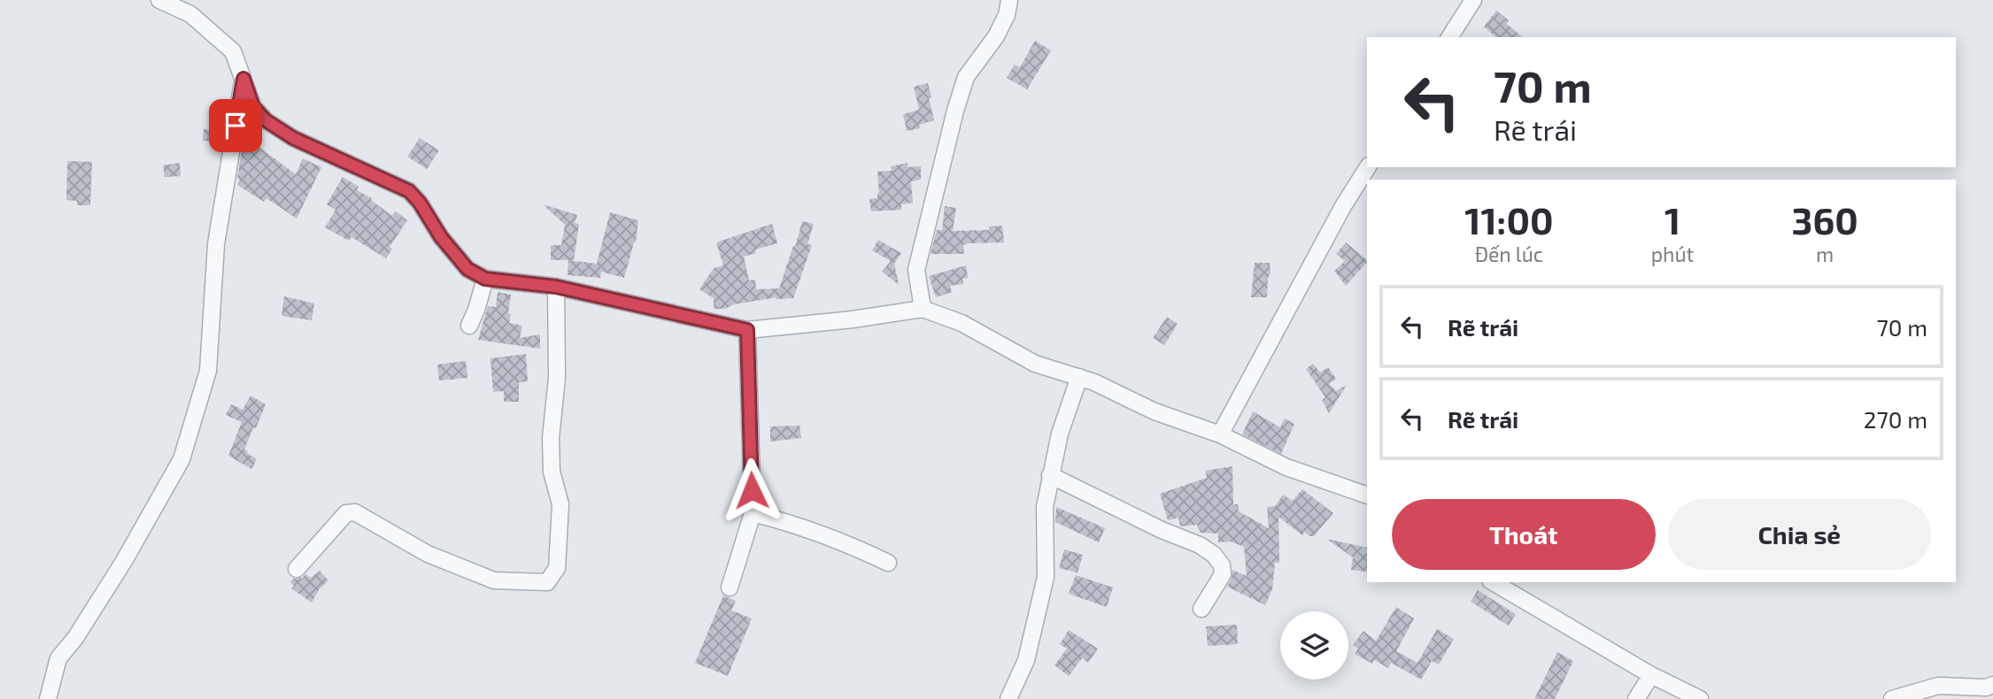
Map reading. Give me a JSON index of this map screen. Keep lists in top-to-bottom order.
{
  "page": {
    "turn": ["70 m", "Rẽ trái"],
    "eta": [
      "11:00",
      "Đến lúc",
      "1",
      "phút",
      "360",
      "m"
    ],
    "list": [
      {
        "name": "Rẽ trái",
        "value": "70 m"
      },
      {
        "name": "Rẽ trái",
        "value": "270 m"
      }
    ],
    "buttons": ["Thoát", "Chia sẻ"]
  }
}
